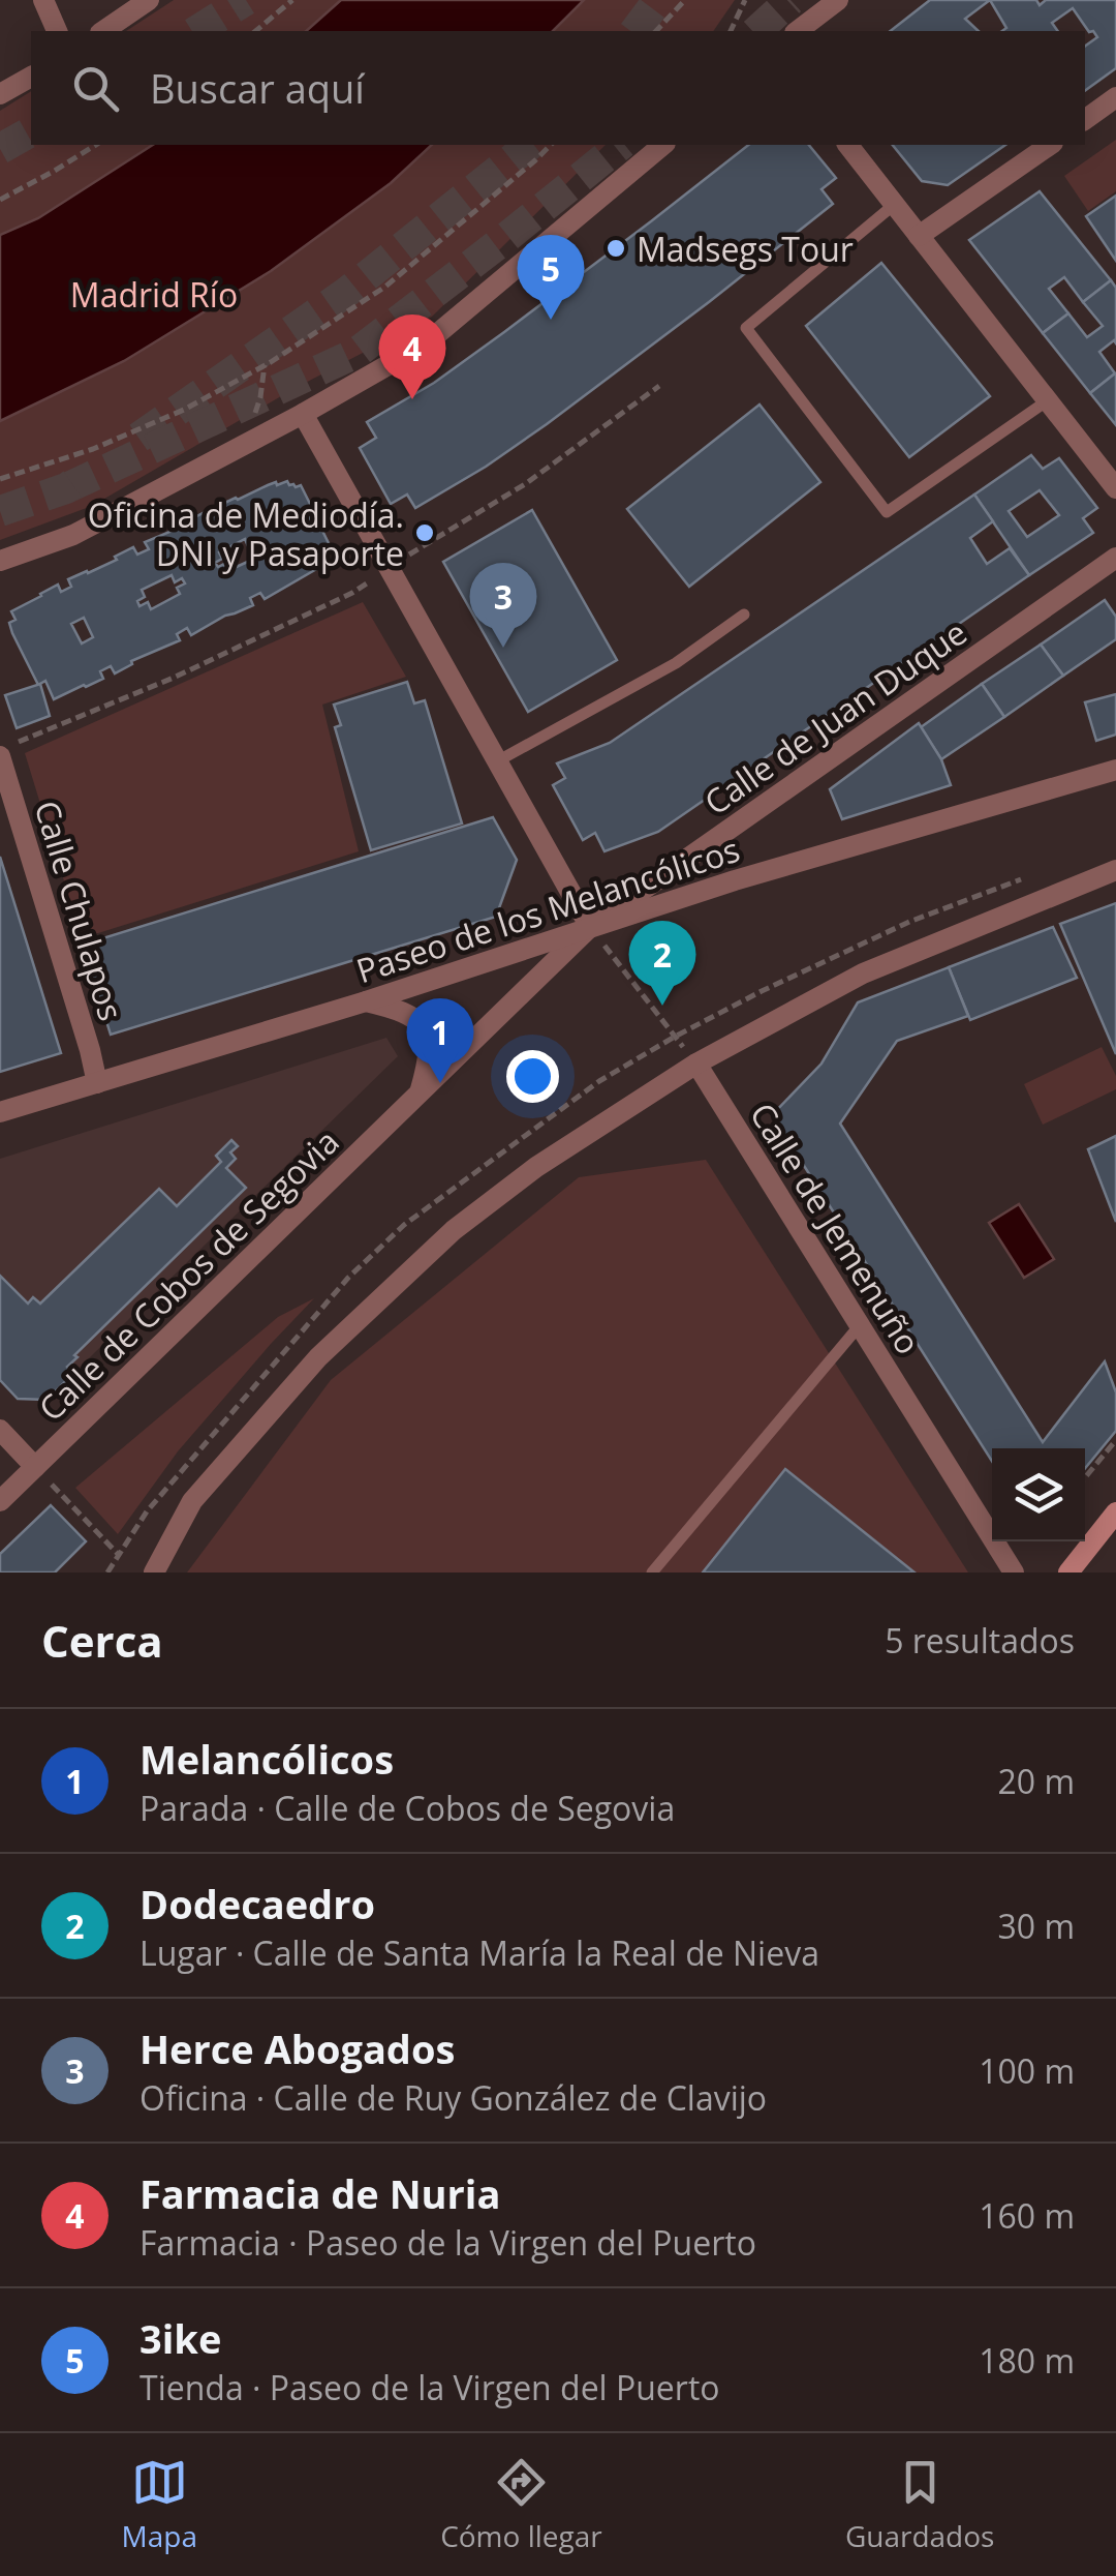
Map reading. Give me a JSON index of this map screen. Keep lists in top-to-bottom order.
{
  "streets": {
    "street": [
      "Calle de Juan Duque",
      "Paseo de los Melancólicos",
      "Calle Chulapos",
      "Calle de Jemenuño",
      "Calle de Cobos de Segovia"
    ]
  },
  "crossings": [
    ["Calle de Juan Duque", "Paseo de los Melancólicos"],
    ["Calle de Juan Duque", "Calle de Cobos de Segovia"],
    ["Paseo de los Melancólicos", "Calle Chulapos"],
    ["Paseo de los Melancólicos", "Calle de Cobos de Segovia"]
  ],
  "parks": ["Madrid Río"],
  "places": ["Madsegs Tour", "Oficina de Mediodía. DNI y Pasaporte"],
  "page": {
    "search": "Buscar aquí",
    "pins": [
      "5",
      "4",
      "3",
      "2",
      "1"
    ],
    "heading": ["Cerca", "5 resultados"],
    "list": [
      {
        "mark": "1",
        "name": "Melancólicos",
        "note": "Parada · Calle de Cobos de Segovia",
        "value": "20 m"
      },
      {
        "mark": "2",
        "name": "Dodecaedro",
        "note": "Lugar · Calle de Santa María la Real de Nieva",
        "value": "30 m"
      },
      {
        "mark": "3",
        "name": "Herce Abogados",
        "note": "Oficina · Calle de Ruy González de Clavijo",
        "value": "100 m"
      },
      {
        "mark": "4",
        "name": "Farmacia de Nuria",
        "note": "Farmacia · Paseo de la Virgen del Puerto",
        "value": "160 m"
      },
      {
        "mark": "5",
        "name": "3ike",
        "note": "Tienda · Paseo de la Virgen del Puerto",
        "value": "180 m"
      }
    ],
    "nav": ["Mapa", "Cómo llegar", "Guardados"]
  }
}
